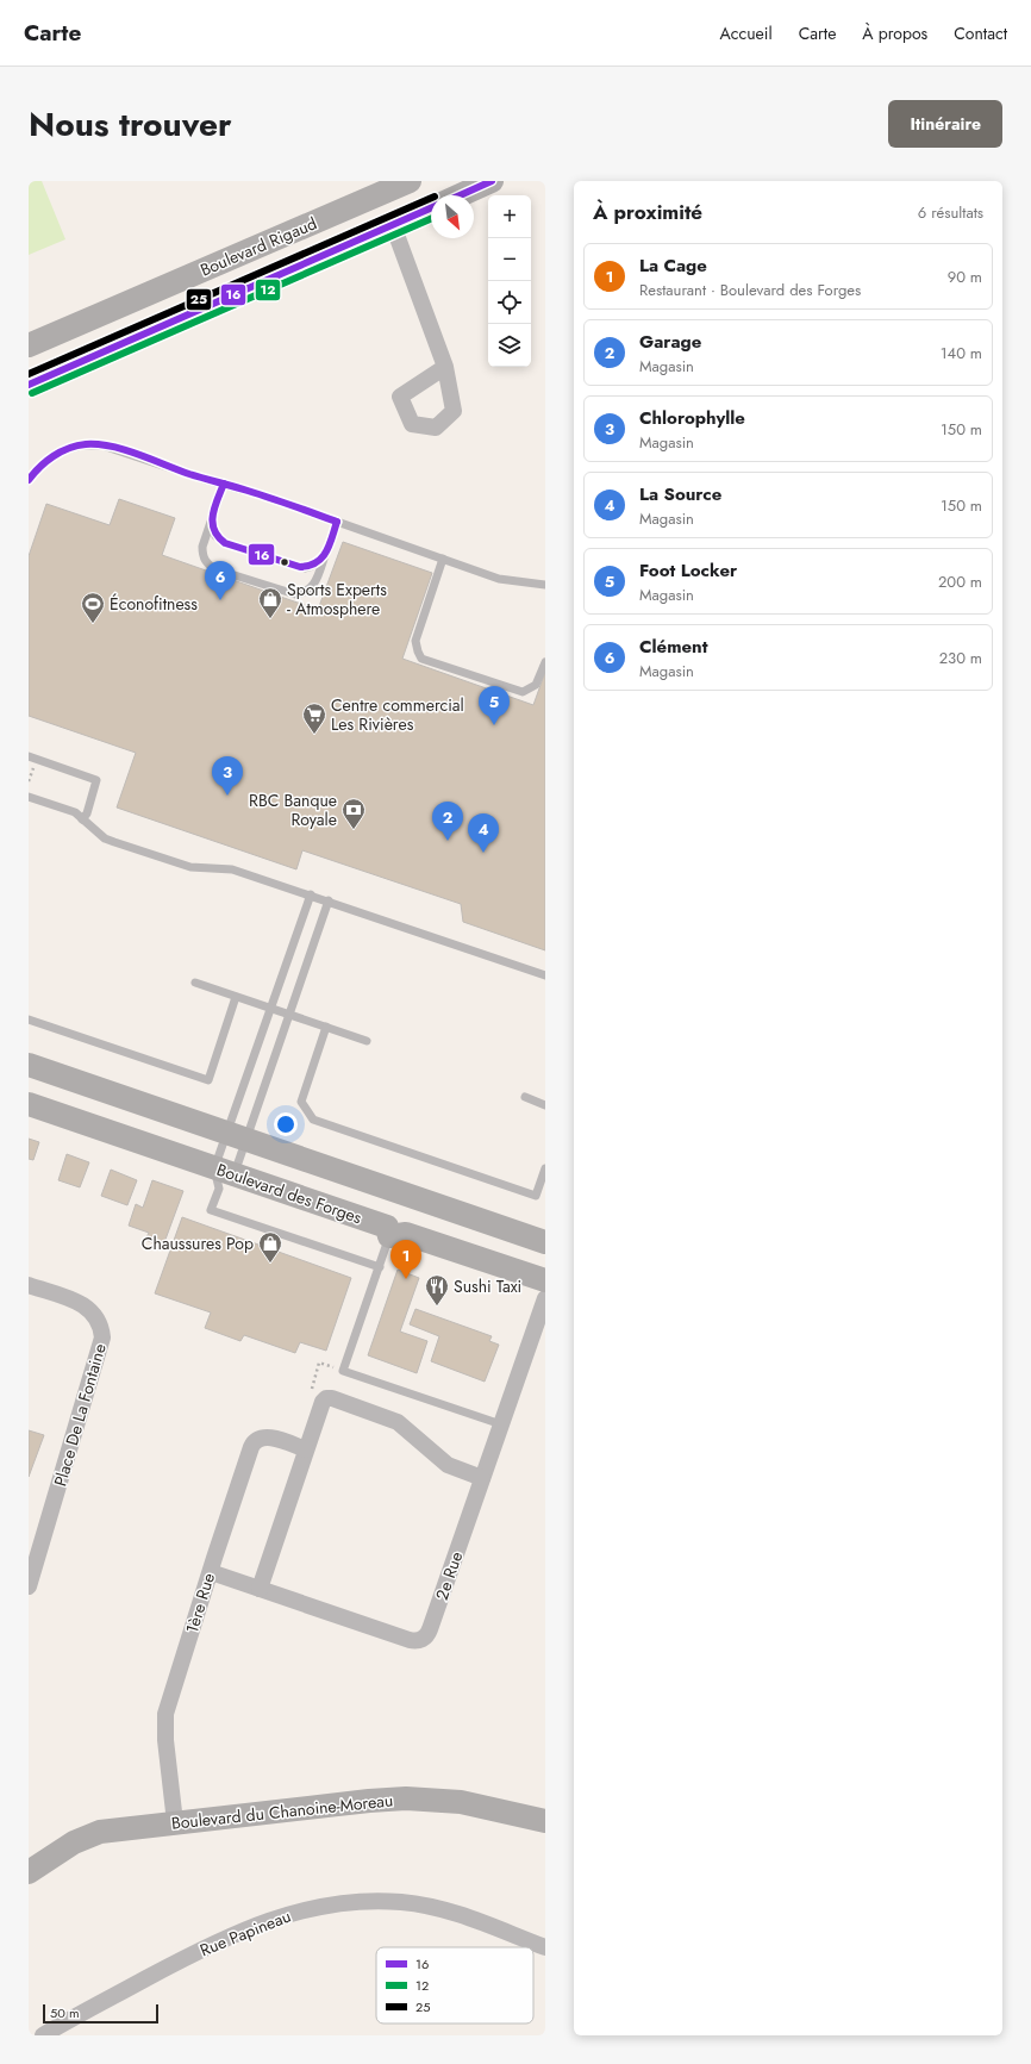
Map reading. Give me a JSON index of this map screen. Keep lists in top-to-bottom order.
{
  "streets": {
    "street": [
      "Boulevard Rigaud",
      "Boulevard des Forges",
      "Place De La Fontaine",
      "2e Rue",
      "1ère Rue",
      "Boulevard du Chanoine-Moreau",
      "Rue Papineau"
    ]
  },
  "crossings": [
    ["2e Rue", "1ère Rue"],
    ["1ère Rue", "Boulevard du Chanoine-Moreau"]
  ],
  "places": {
    "shop": ["Sports Experts - Atmosphere", "Chaussures Pop"],
    "sports": ["Éconofitness"],
    "supermarket": ["Centre commercial Les Rivières"],
    "bank": ["RBC Banque Royale"],
    "restaurant": ["Sushi Taxi"]
  },
  "lines": ["transit line 16", "transit line 25", "transit line 12"],
  "legend": ["16", "12", "25"],
  "scale_bar": "50 m",
  "north": "bottom right",
  "page": {
    "header": "Carte",
    "nav": [
      "Accueil",
      "Carte",
      "À propos",
      "Contact"
    ],
    "title": "Nous trouver",
    "buttons": "Itinéraire",
    "heading": ["À proximité", "6 résultats"],
    "map_buttons": ["+", "−"],
    "list": [
      {
        "mark": "1",
        "name": "La Cage",
        "note": "Restaurant · Boulevard des Forges",
        "value": "90 m"
      },
      {
        "mark": "2",
        "name": "Garage",
        "note": "Magasin",
        "value": "140 m"
      },
      {
        "mark": "3",
        "name": "Chlorophylle",
        "note": "Magasin",
        "value": "150 m"
      },
      {
        "mark": "4",
        "name": "La Source",
        "note": "Magasin",
        "value": "150 m"
      },
      {
        "mark": "5",
        "name": "Foot Locker",
        "note": "Magasin",
        "value": "200 m"
      },
      {
        "mark": "6",
        "name": "Clément",
        "note": "Magasin",
        "value": "230 m"
      }
    ],
    "pins": [
      "6",
      "5",
      "3",
      "2",
      "4",
      "1"
    ],
    "scale": "50 m"
  }
}
